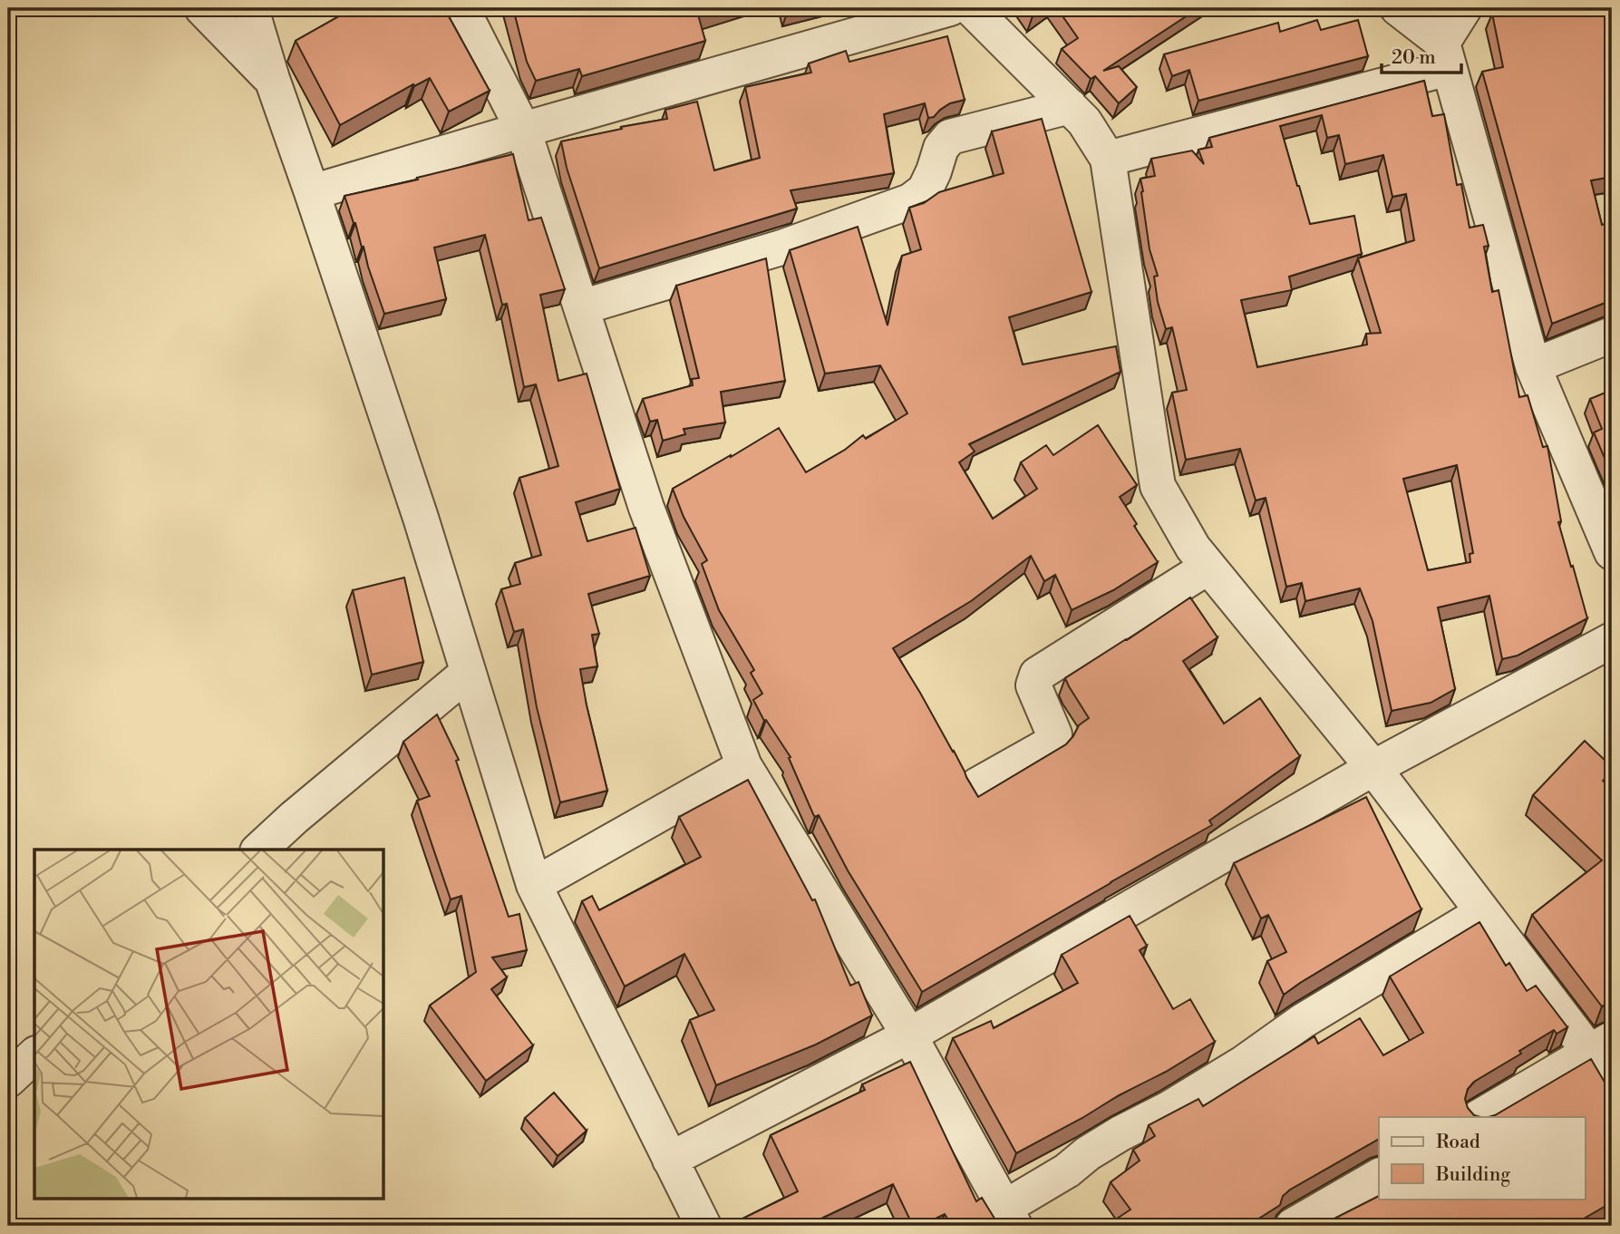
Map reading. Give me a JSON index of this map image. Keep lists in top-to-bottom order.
{
  "legend": ["Road", "Building"],
  "scale_bar": "20 m"
}
